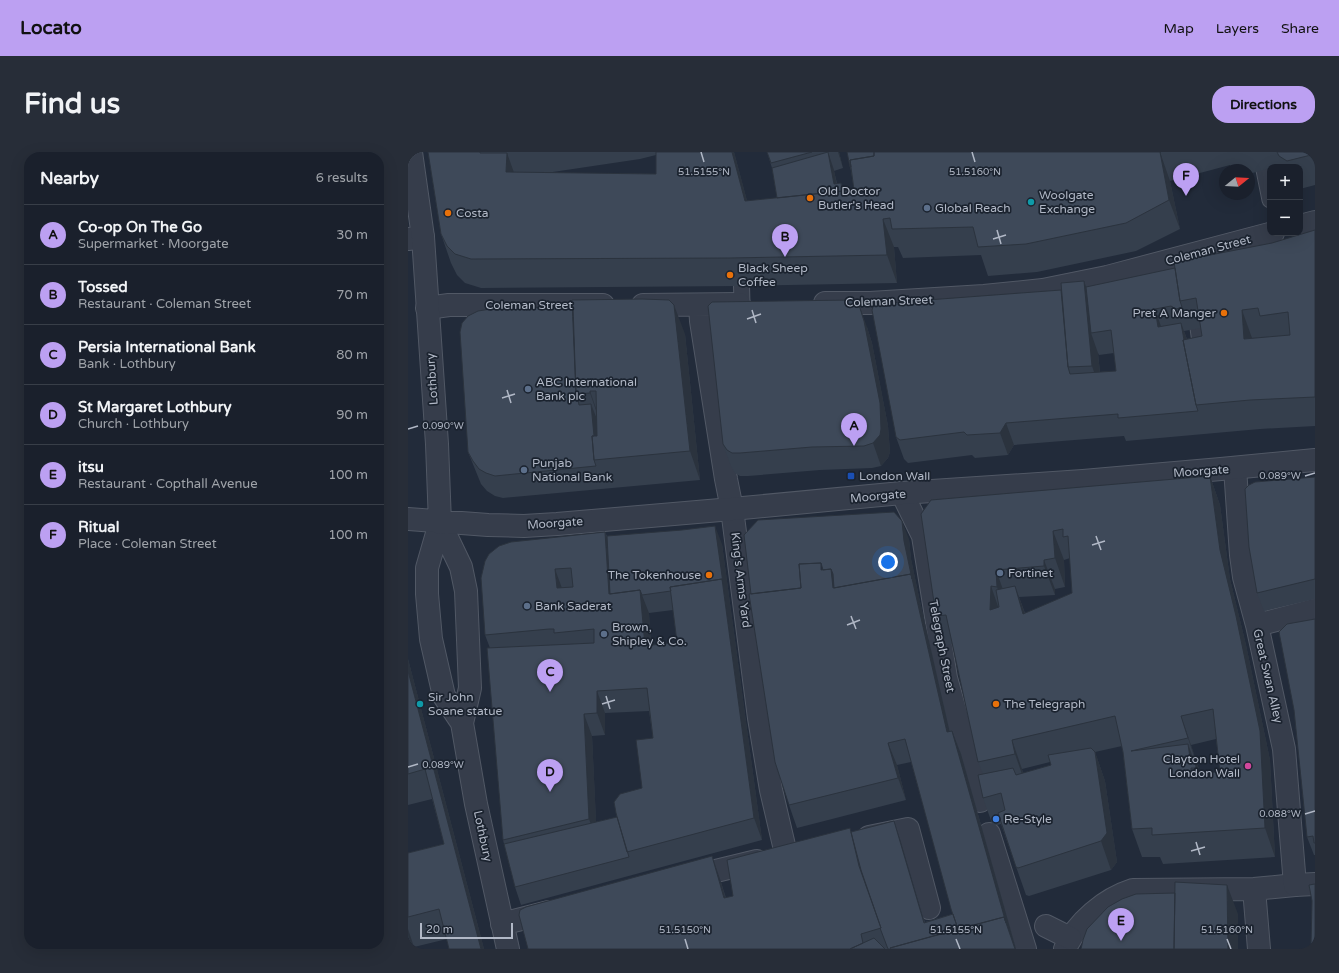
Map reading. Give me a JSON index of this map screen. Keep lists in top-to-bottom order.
{
  "streets": {
    "street": [
      "Coleman Street",
      "Lothbury",
      "Moorgate",
      "King's Arms Yard",
      "Telegraph Street",
      "Great Swan Alley"
    ]
  },
  "crossings": [
    ["Coleman Street", "Lothbury"],
    ["Coleman Street", "King's Arms Yard"],
    ["Lothbury", "Moorgate"],
    ["Moorgate", "King's Arms Yard"],
    ["Moorgate", "Telegraph Street"],
    ["Moorgate", "Great Swan Alley"]
  ],
  "places": {
    "other": [
      "Old Doctor Butler's Head",
      "Woolgate Exchange",
      "Global Reach",
      "Costa",
      "Black Sheep Coffee",
      "Pret A Manger",
      "ABC International Bank plc",
      "Punjab National Bank",
      "Fortinet",
      "The Tokenhouse",
      "Bank Saderat",
      "Brown, Shipley & Co.",
      "Sir John Soane statue",
      "The Telegraph",
      "Clayton Hotel London Wall",
      "Re-Style"
    ],
    "transit": ["London Wall"]
  },
  "scale_bar": "20 m",
  "north": "right",
  "page": {
    "header": "Locato",
    "nav": ["Map", "Layers", "Share"],
    "buttons": "Directions",
    "title": "Find us",
    "heading": ["Nearby", "6 results"],
    "pins": [
      "F",
      "B",
      "A",
      "C",
      "D",
      "E"
    ],
    "map_buttons": ["+", "−"],
    "list": [
      {
        "mark": "A",
        "name": "Co-op On The Go",
        "note": "Supermarket · Moorgate",
        "value": "30 m"
      },
      {
        "mark": "B",
        "name": "Tossed",
        "note": "Restaurant · Coleman Street",
        "value": "70 m"
      },
      {
        "mark": "C",
        "name": "Persia International Bank",
        "note": "Bank · Lothbury",
        "value": "80 m"
      },
      {
        "mark": "D",
        "name": "St Margaret Lothbury",
        "note": "Church · Lothbury",
        "value": "90 m"
      },
      {
        "mark": "E",
        "name": "itsu",
        "note": "Restaurant · Copthall Avenue",
        "value": "100 m"
      },
      {
        "mark": "F",
        "name": "Ritual",
        "note": "Place · Coleman Street",
        "value": "100 m"
      }
    ],
    "scale": "20 m"
  },
  "coordinates": [
    "51.5155°N",
    "51.5160°N",
    "0.090°W",
    "0.089°W",
    "0.088°W",
    "51.5150°N"
  ]
}
